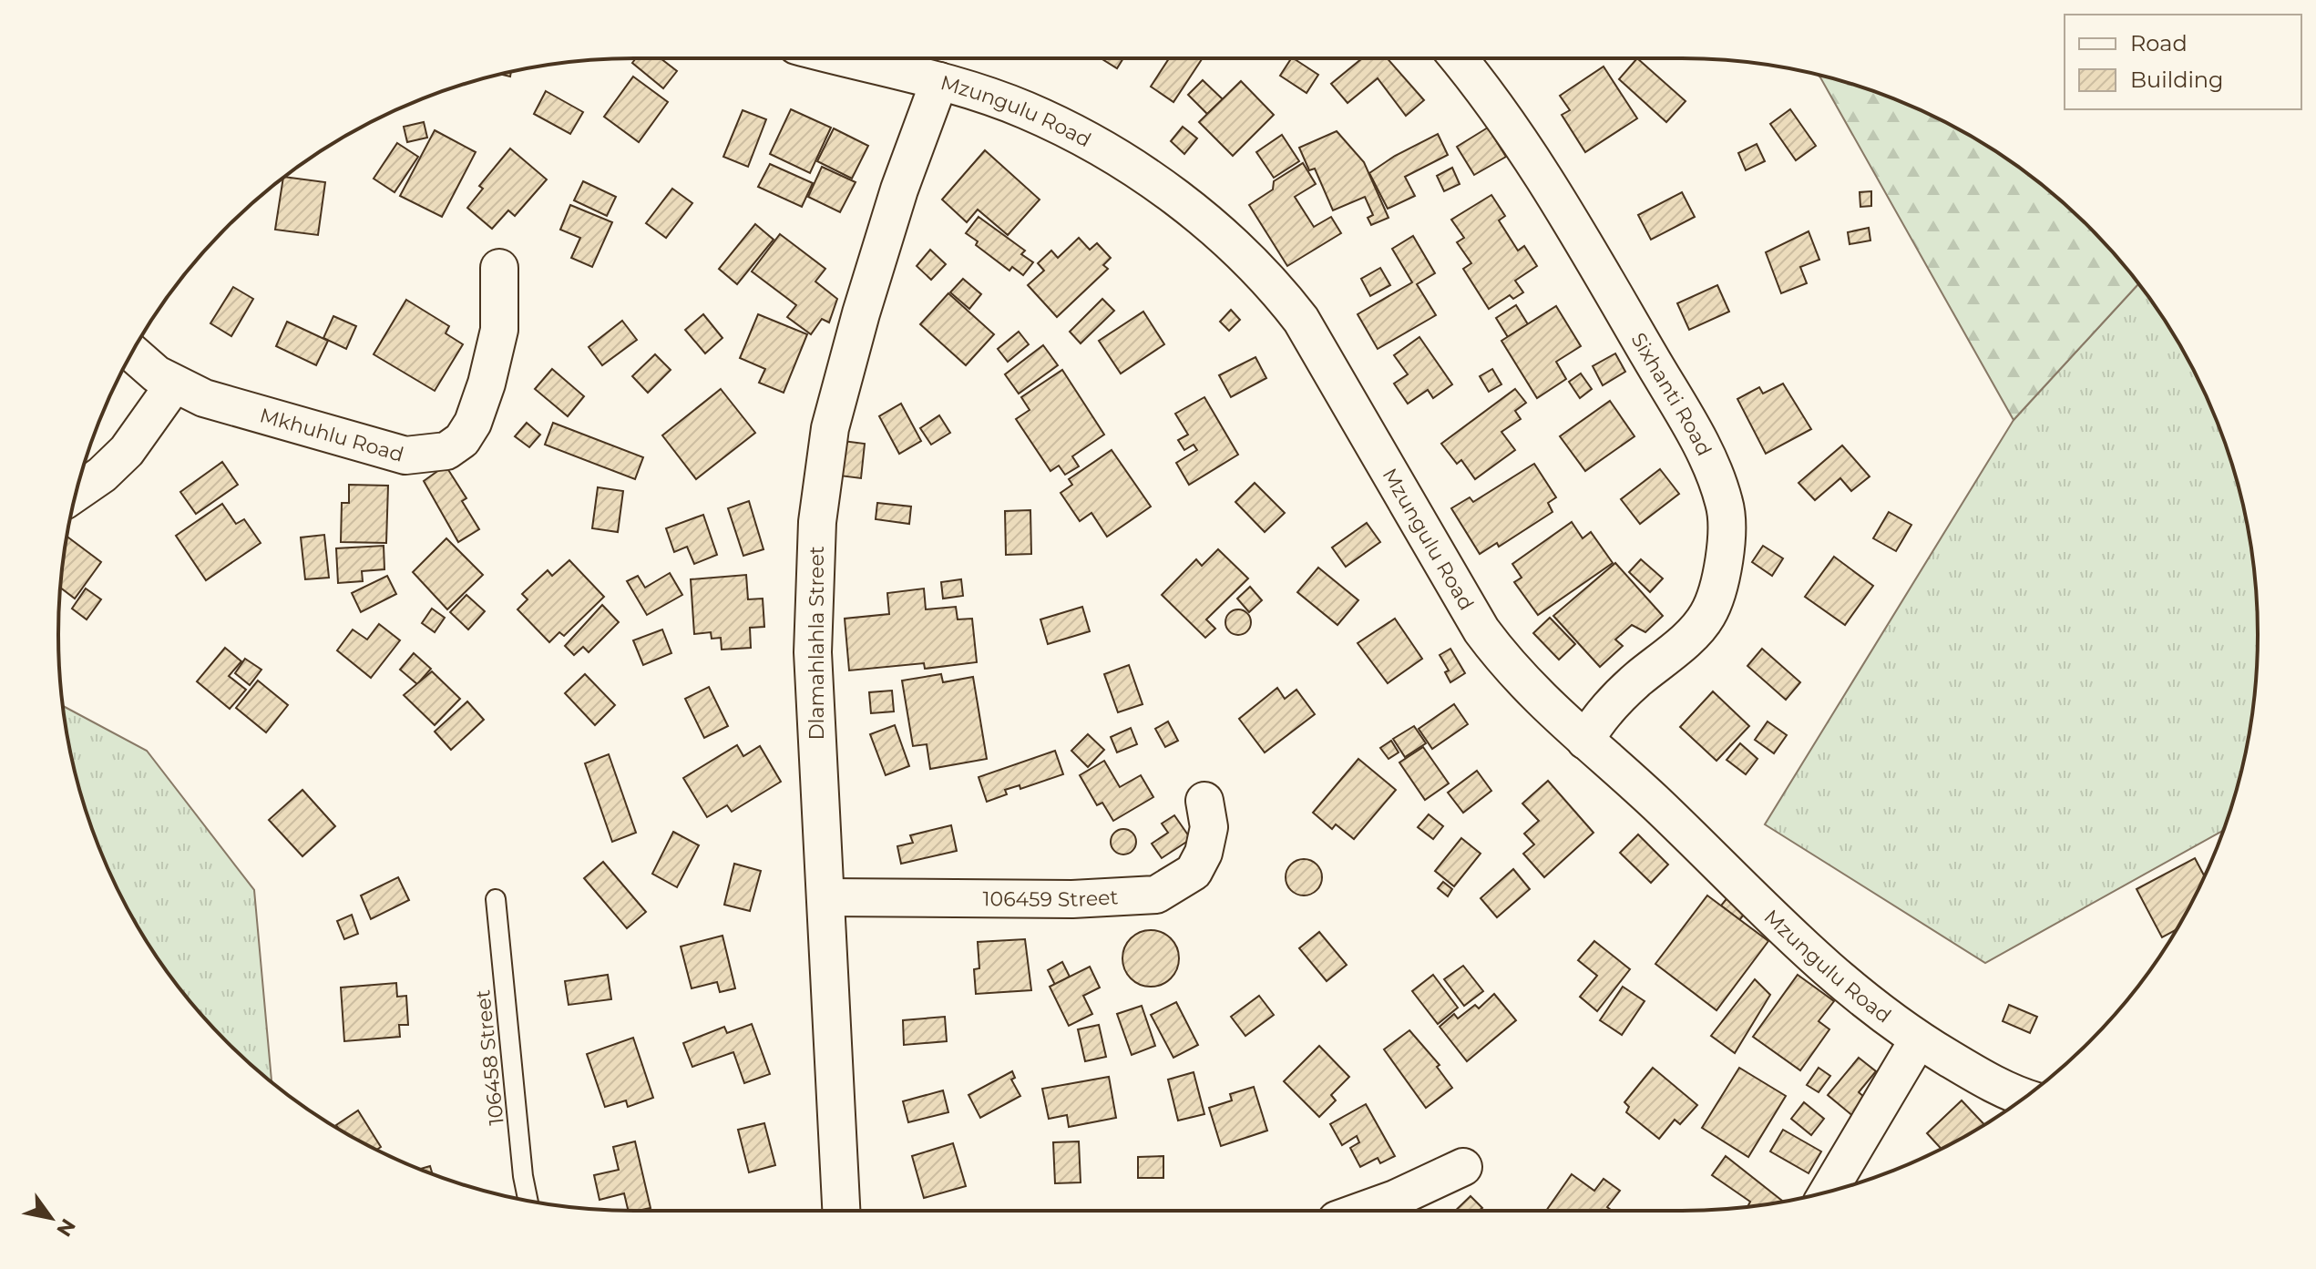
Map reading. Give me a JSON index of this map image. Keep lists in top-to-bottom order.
{
  "streets": {
    "street": [
      "Mzungulu Road",
      "Sixhanti Road",
      "Mkhuhlu Road",
      "Dlamahlahla Street",
      "106459 Street"
    ],
    "lane": ["106458 Street"]
  },
  "crossings": [
    ["Mzungulu Road", "Sixhanti Road"],
    ["Mzungulu Road", "Dlamahlahla Street"],
    ["Dlamahlahla Street", "106459 Street"]
  ],
  "legend": ["Road", "Building"],
  "north": "bottom right"
}
